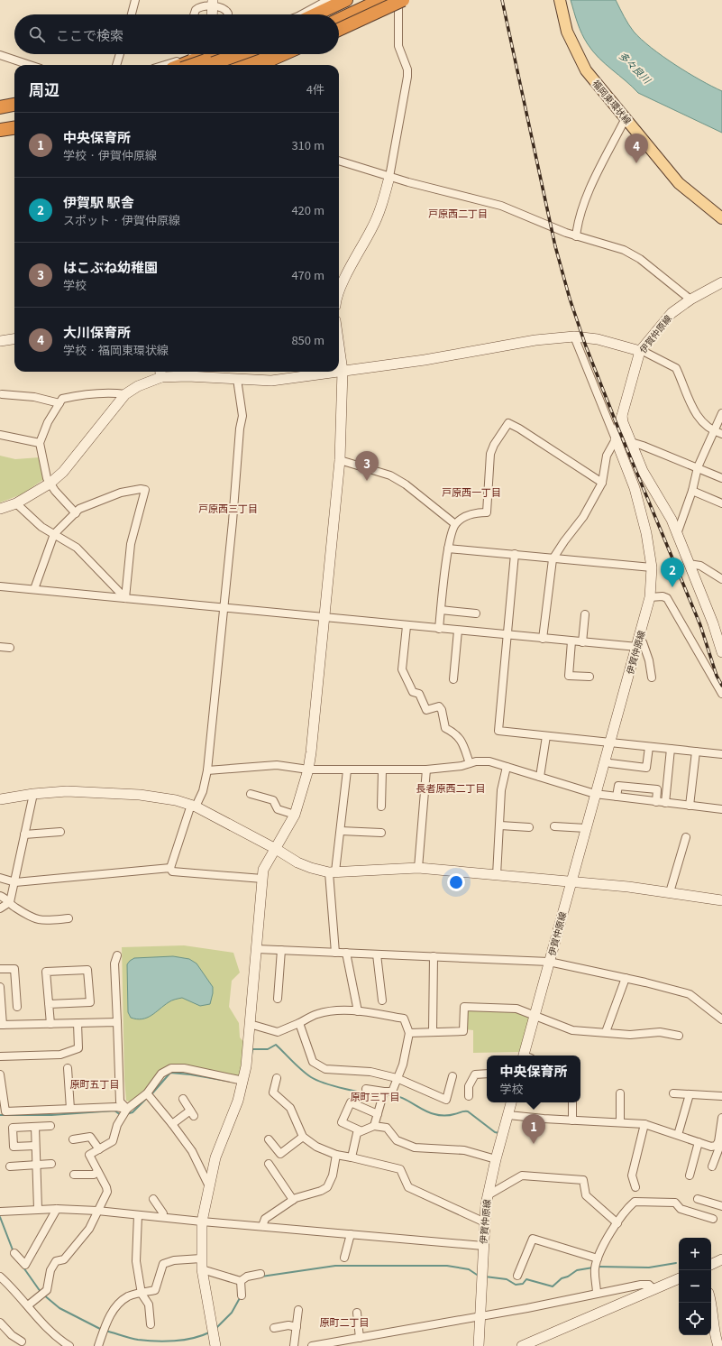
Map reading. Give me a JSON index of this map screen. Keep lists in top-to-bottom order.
{
  "streets": {
    "main road": ["福岡東環状線"],
    "street": ["伊賀仲原線"]
  },
  "districts": [
    "戸原西二丁目",
    "戸原西一丁目",
    "戸原西三丁目",
    "長者原西二丁目",
    "原町五丁目",
    "原町三丁目",
    "原町二丁目"
  ],
  "water": ["多々良川"],
  "page": {
    "search": "ここで検索",
    "heading": ["周辺", "4件"],
    "list": [
      {
        "mark": "1",
        "name": "中央保育所",
        "note": "学校 · 伊賀仲原線",
        "value": "310 m"
      },
      {
        "mark": "2",
        "name": "伊賀駅 駅舎",
        "note": "スポット · 伊賀仲原線",
        "value": "420 m"
      },
      {
        "mark": "3",
        "name": "はこぶね幼稚園",
        "note": "学校",
        "value": "470 m"
      },
      {
        "mark": "4",
        "name": "大川保育所",
        "note": "学校 · 福岡東環状線",
        "value": "850 m"
      }
    ],
    "pins": [
      "4",
      "3",
      "2",
      "1"
    ],
    "popup": ["中央保育所", "学校"],
    "map_buttons": ["+", "−"]
  }
}
